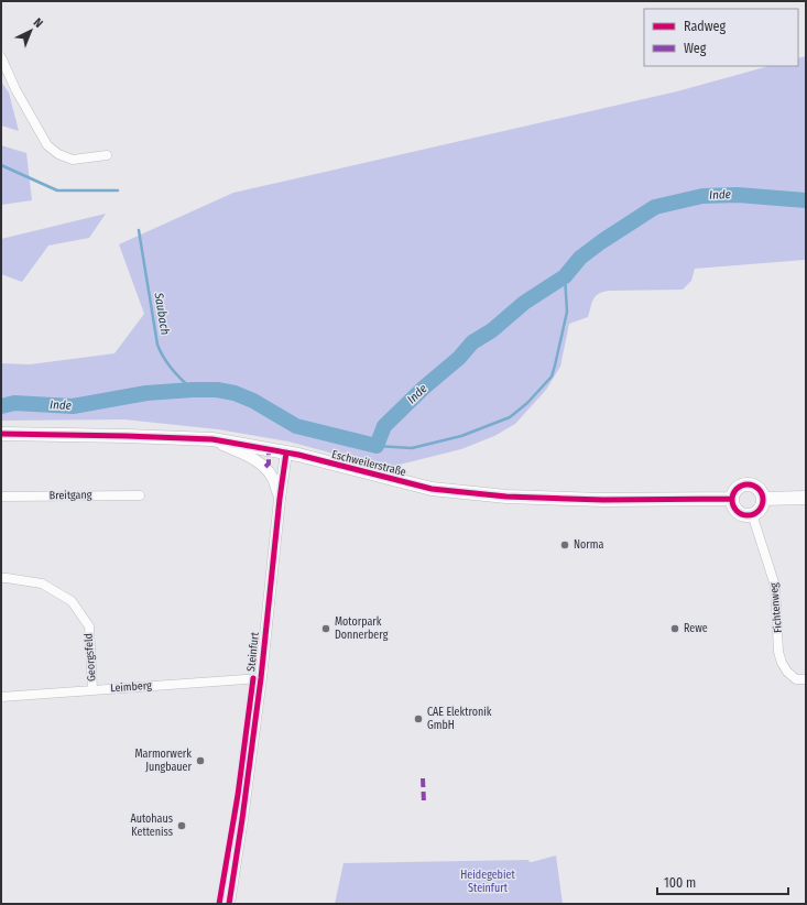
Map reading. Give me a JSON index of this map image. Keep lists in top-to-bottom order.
{
  "streets": {
    "main road": ["Eschweilerstraße"],
    "street": [
      "Breitgang",
      "Fichtenweg",
      "Steinfurt",
      "Georgsfeld",
      "Leimberg"
    ]
  },
  "crossings": [
    ["Eschweilerstraße", "Fichtenweg"],
    ["Eschweilerstraße", "Steinfurt"],
    ["Steinfurt", "Leimberg"],
    ["Georgsfeld", "Leimberg"]
  ],
  "water": ["Inde", "Saubach"],
  "parks": ["Heidegebiet Steinfurt"],
  "places": [
    "Norma",
    "Motorpark Donnerberg",
    "Rewe",
    "CAE Elektronik GmbH",
    "Marmorwerk Jungbauer",
    "Autohaus Ketteniss"
  ],
  "legend": ["Radweg", "Weg"],
  "scale_bar": "100 m",
  "north": "top right"
}
